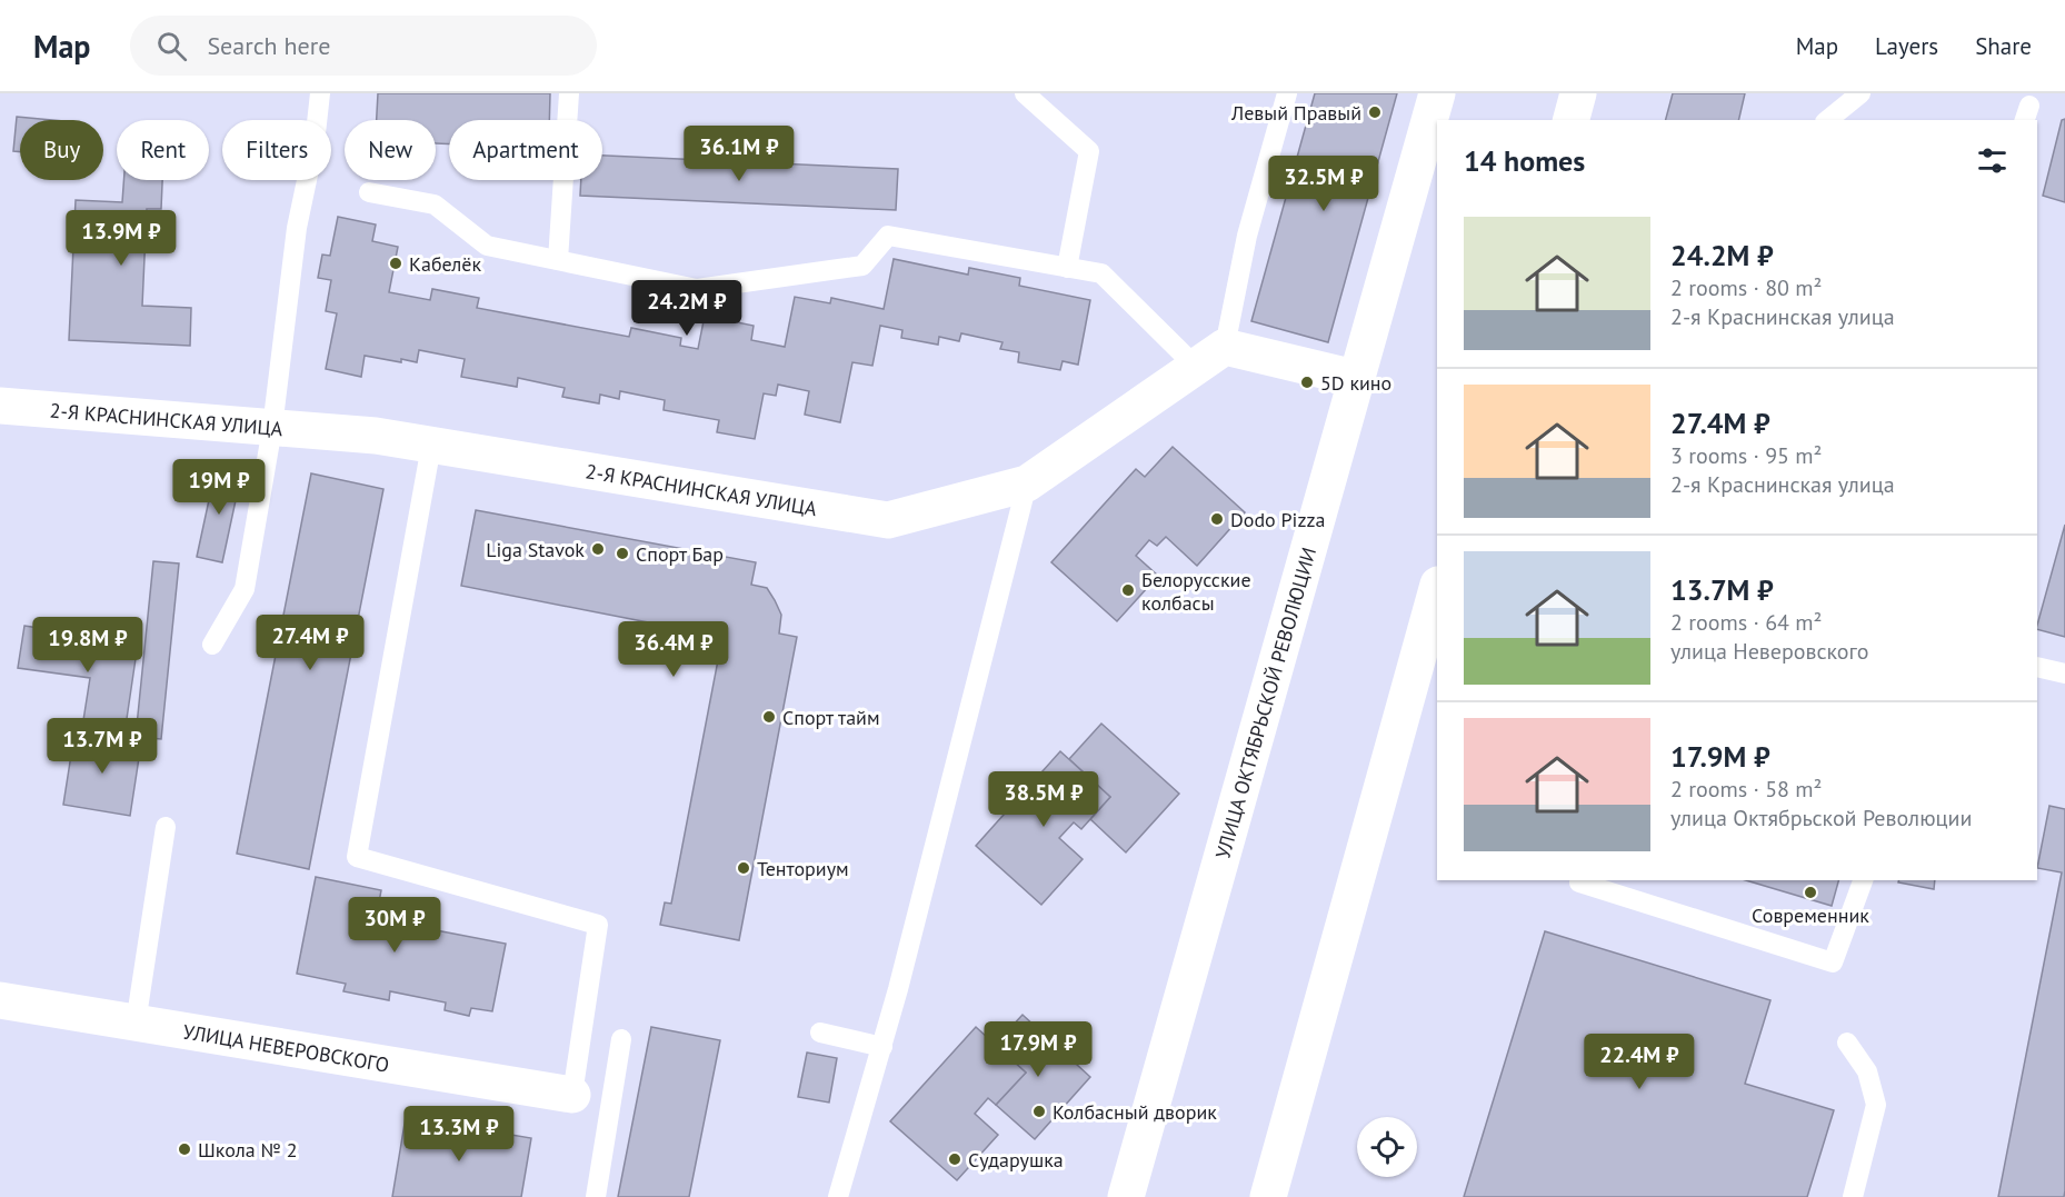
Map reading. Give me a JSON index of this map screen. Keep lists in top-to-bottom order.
{
  "streets": {
    "street": ["2-Я КРАСНИНСКАЯ УЛИЦА", "УЛИЦА ОКТЯБРЬСКОЙ РЕВОЛЮЦИИ", "УЛИЦА НЕВЕРОВСКОГО"]
  },
  "places": [
    "Левый Правый",
    "Кабелёк",
    "5D кино",
    "Dodo Pizza",
    "Liga Stavok",
    "Спорт Бар",
    "Белорусские колбасы",
    "Спорт тайм",
    "Тенториум",
    "Современник",
    "Колбасный дворик",
    "Школа № 2",
    "Сударушка"
  ],
  "page": {
    "header": "Map",
    "search": "Search here",
    "nav": ["Map", "Layers", "Share"],
    "chip": [
      "Buy",
      "Rent",
      "Filters",
      "New",
      "Apartment"
    ],
    "heading": "14 homes",
    "price": [
      "36.1M ₽",
      "32.5M ₽",
      "13.9M ₽",
      "24.2M ₽",
      "19M ₽",
      "27.4M ₽",
      "19.8M ₽",
      "36.4M ₽",
      "13.7M ₽",
      "38.5M ₽",
      "30M ₽",
      "17.9M ₽",
      "22.4M ₽",
      "13.3M ₽"
    ],
    "list": [
      {
        "name": "24.2M ₽",
        "note": "2 rooms · 80 m² · 2-я Краснинская улица"
      },
      {
        "name": "27.4M ₽",
        "note": "3 rooms · 95 m² · 2-я Краснинская улица"
      },
      {
        "name": "13.7M ₽",
        "note": "2 rooms · 64 m² · улица Неверовского"
      },
      {
        "name": "17.9M ₽",
        "note": "2 rooms · 58 m² · улица Октябрьской Революции"
      }
    ]
  }
}
